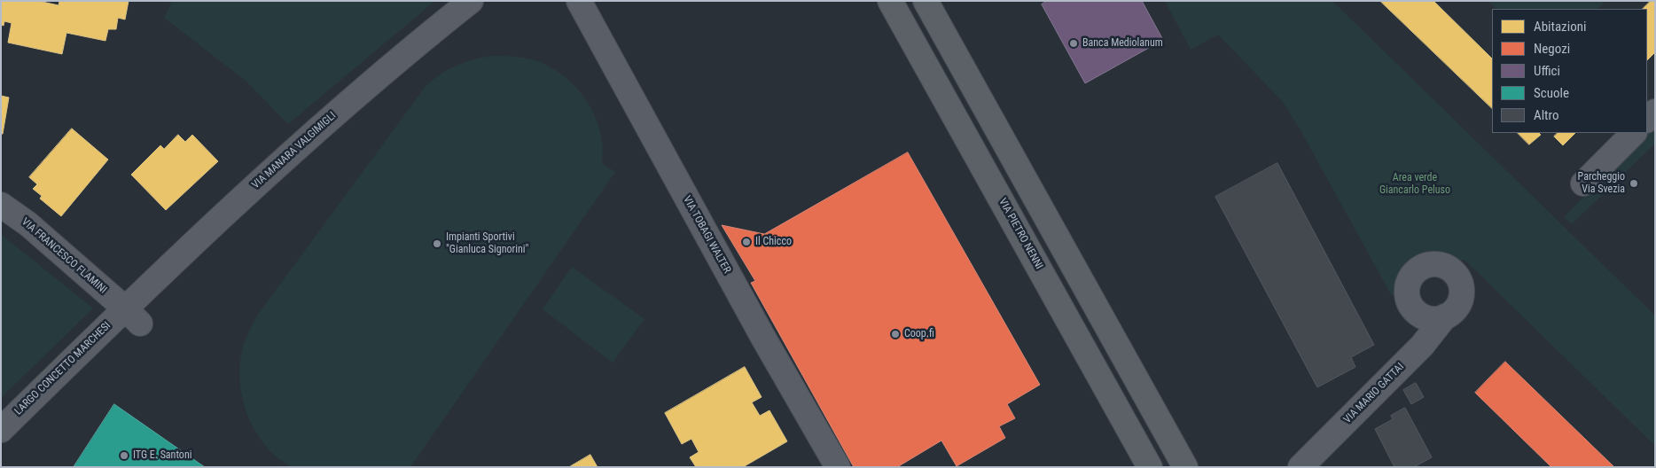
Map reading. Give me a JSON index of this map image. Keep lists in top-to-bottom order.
{
  "streets": {
    "main road": ["VIA PIETRO NENNI"],
    "street": [
      "VIA MANARA VALGIMIGLI",
      "VIA TOBAGI WALTER",
      "VIA FRANCESCO FLAMINI",
      "LARGO CONCETTO MARCHESI",
      "VIA MARIO GATTAI"
    ]
  },
  "crossings": [
    ["VIA MANARA VALGIMIGLI", "VIA FRANCESCO FLAMINI"],
    ["VIA MANARA VALGIMIGLI", "LARGO CONCETTO MARCHESI"],
    ["VIA FRANCESCO FLAMINI", "LARGO CONCETTO MARCHESI"]
  ],
  "parks": ["Area verde Giancarlo Peluso"],
  "places": [
    "Banca Mediolanum",
    "Parcheggio Via Svezia",
    "Il Chicco",
    "Impianti Sportivi \"Gianluca Signorini\"",
    "Coop.fi",
    "ITG E. Santoni"
  ],
  "legend": [
    "Abitazioni",
    "Negozi",
    "Uffici",
    "Scuole",
    "Altro"
  ]
}
